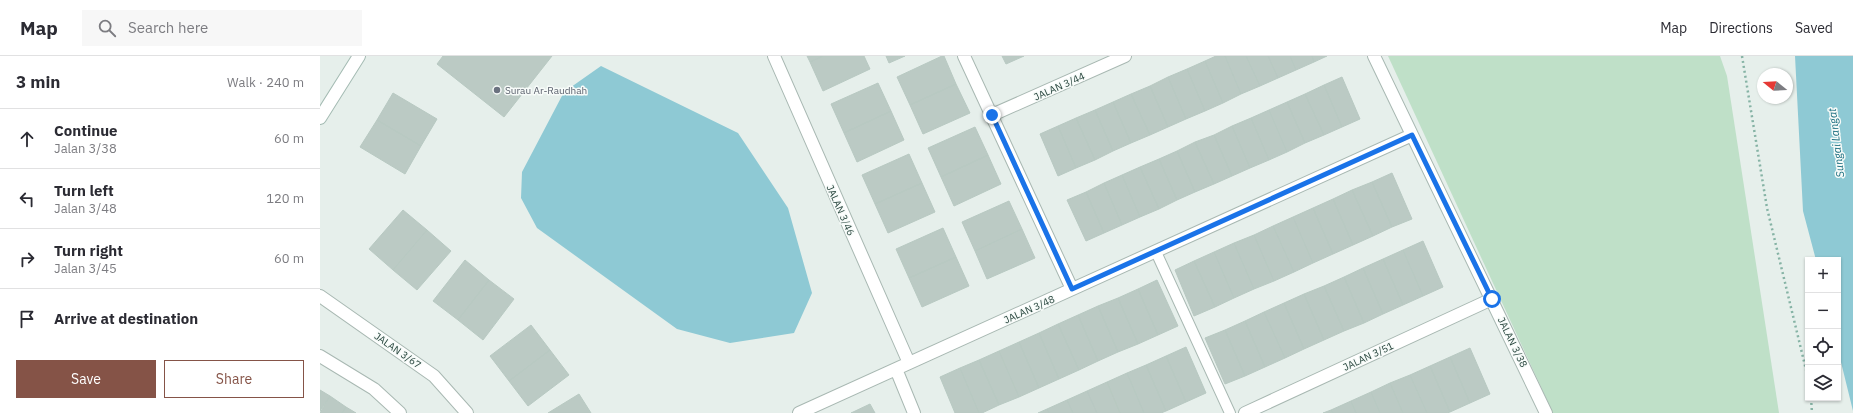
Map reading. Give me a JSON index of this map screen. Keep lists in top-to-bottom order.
{
  "streets": {
    "street": [
      "JALAN 3/44",
      "JALAN 3/46",
      "JALAN 3/48",
      "JALAN 3/38",
      "JALAN 3/67",
      "JALAN 3/51"
    ]
  },
  "crossings": [
    ["JALAN 3/46", "JALAN 3/48"],
    ["JALAN 3/48", "JALAN 3/38"],
    ["JALAN 3/38", "JALAN 3/51"]
  ],
  "water": ["Sungai Langat"],
  "places": ["Surau Ar-Raudhah"],
  "north": "left",
  "page": {
    "header": "Map",
    "search": "Search here",
    "nav": ["Map", "Directions", "Saved"],
    "heading": ["3 min", "Walk · 240 m"],
    "list": [
      ["Continue", "Jalan 3/38", "60 m"],
      ["Turn left", "Jalan 3/48", "120 m"],
      ["Turn right", "Jalan 3/45", "60 m"],
      "Arrive at destination"
    ],
    "map_buttons": ["+", "−"],
    "buttons": ["Save", "Share"]
  }
}
